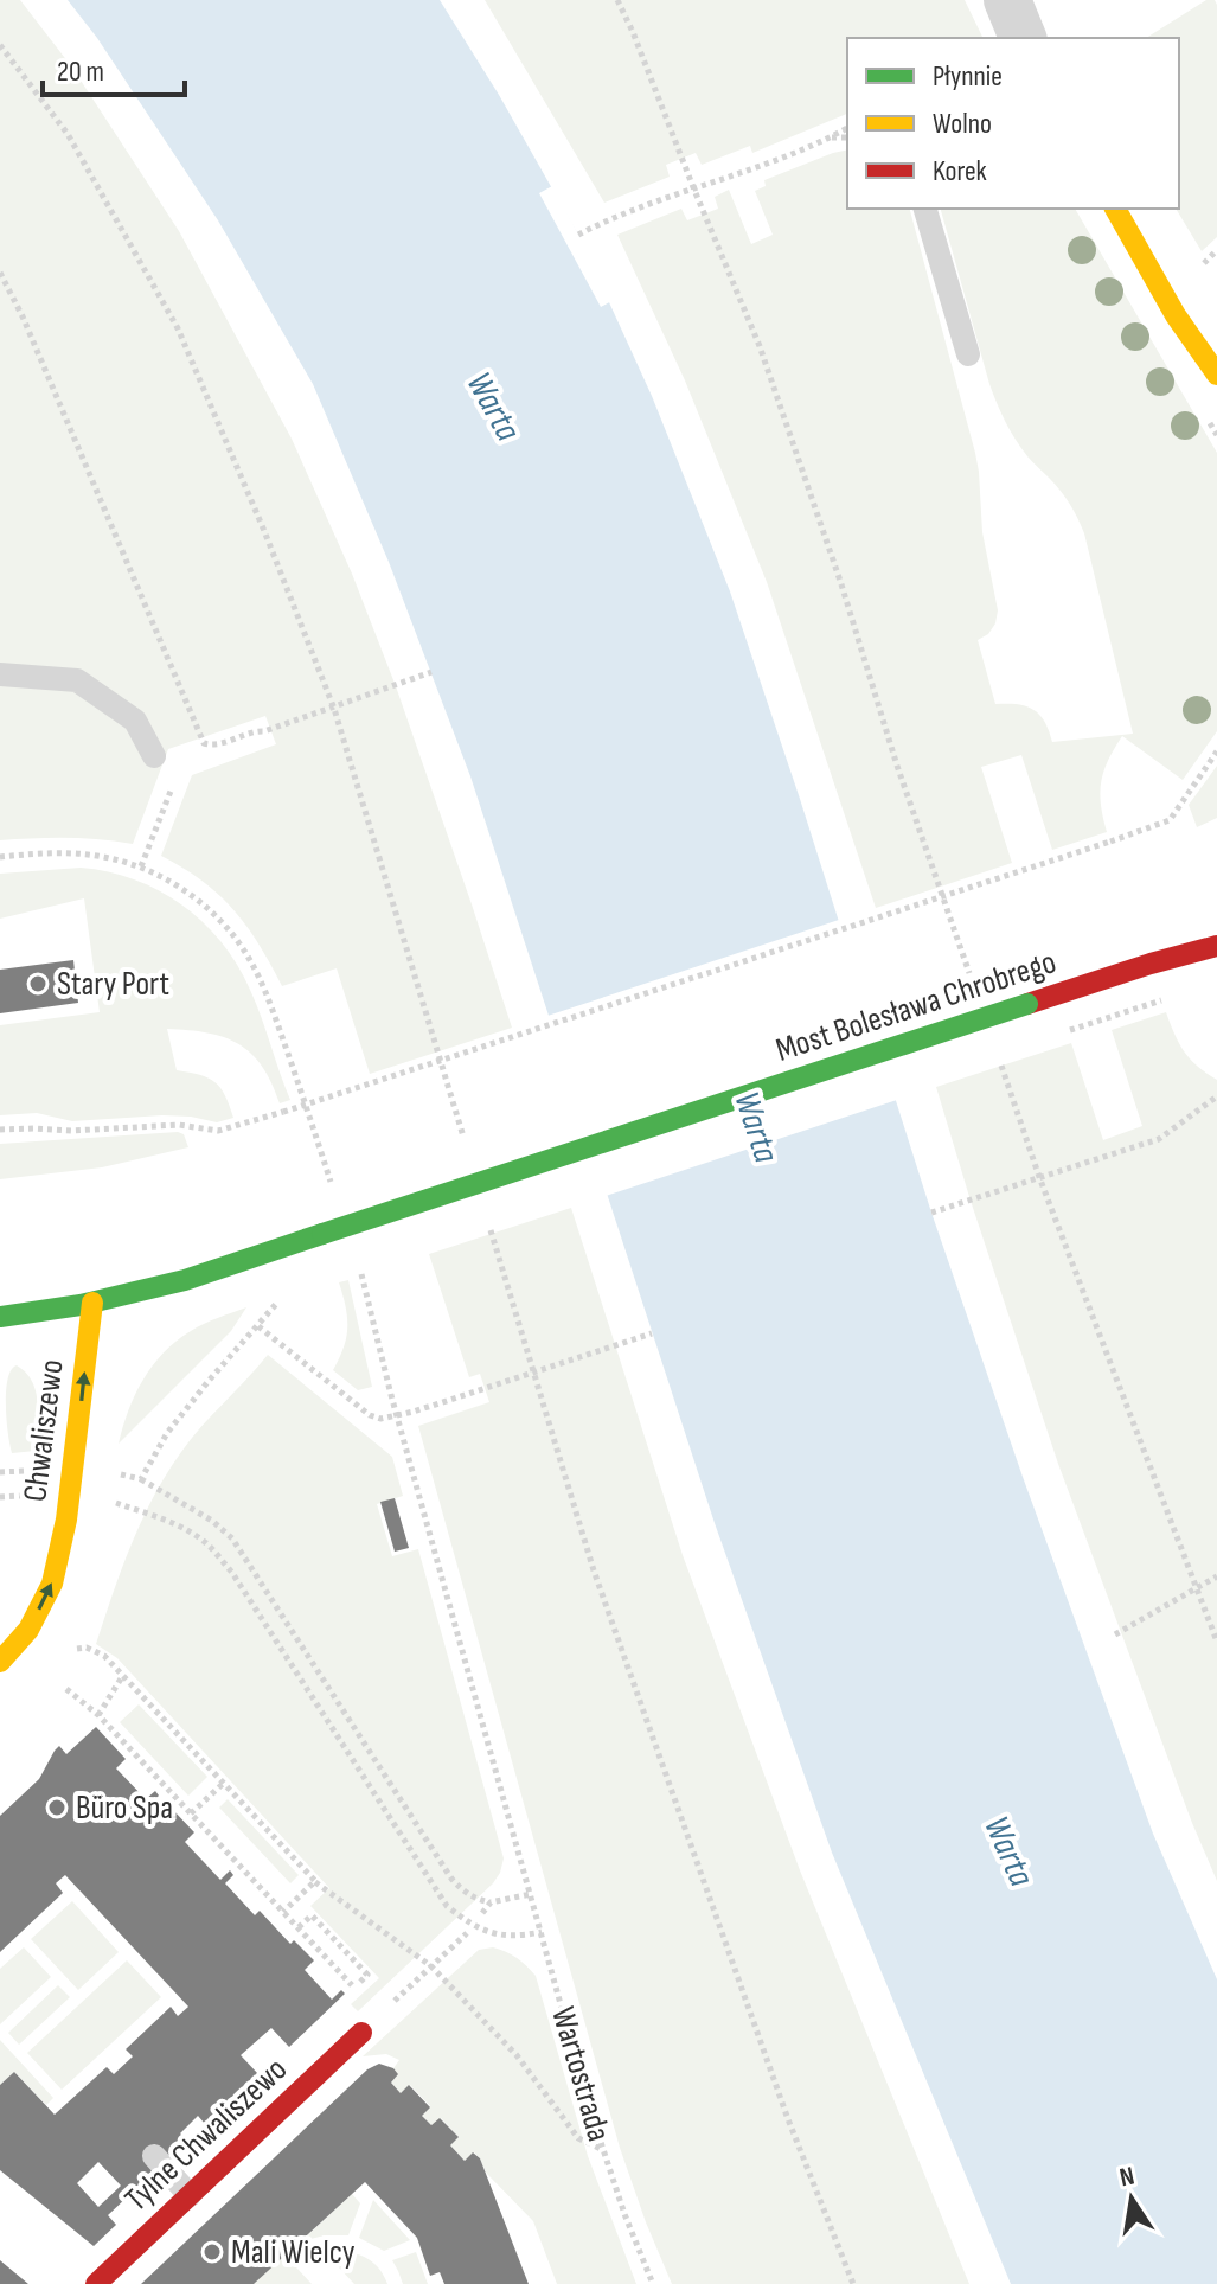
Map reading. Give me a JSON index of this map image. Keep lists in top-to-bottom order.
{
  "streets": {
    "street": ["Most Bolesława Chrobrego", "Chwaliszewo", "Tylne Chwaliszewo"],
    "path": ["Wartostrada"]
  },
  "crossings": [
    ["Most Bolesława Chrobrego", "Chwaliszewo"]
  ],
  "one_way": ["Chwaliszewo"],
  "water": ["Warta"],
  "places": ["Stary Port", "Büro Spa", "Mali Wielcy"],
  "legend": ["Płynnie", "Wolno", "Korek"],
  "scale_bar": "20 m",
  "north": "top"
}
